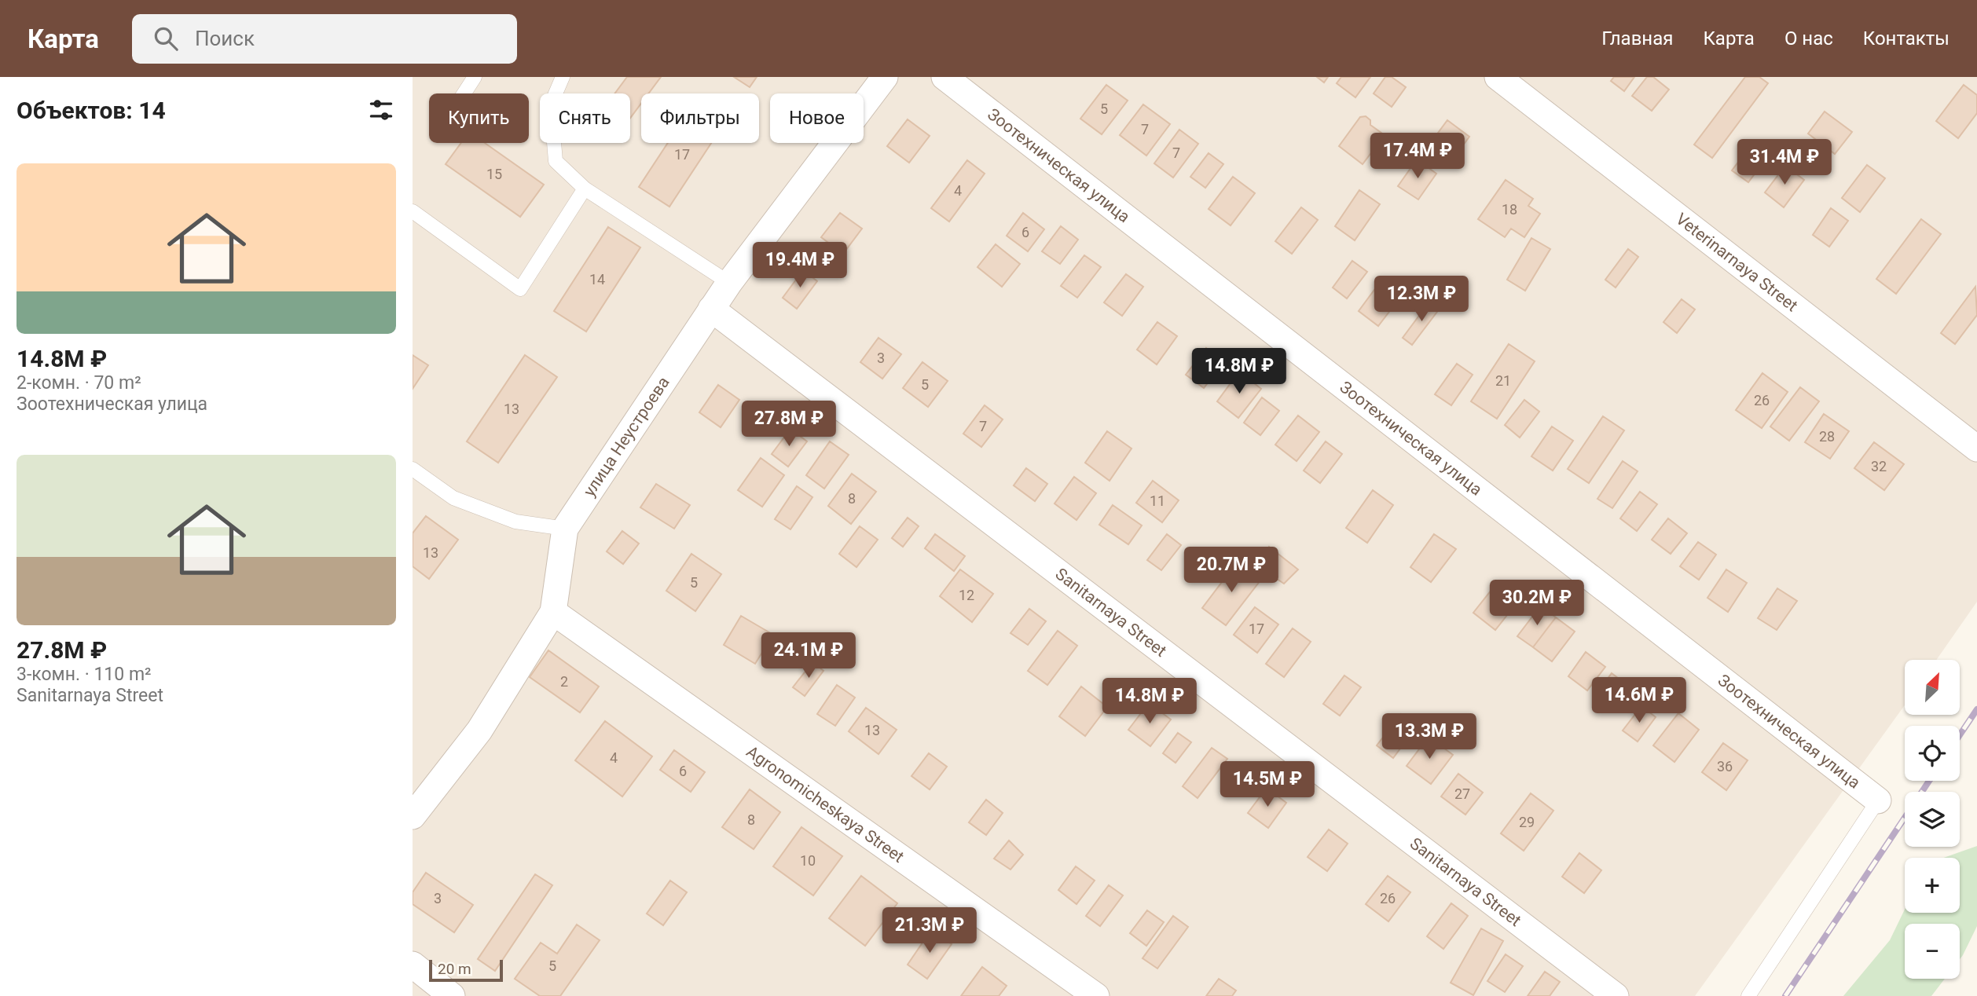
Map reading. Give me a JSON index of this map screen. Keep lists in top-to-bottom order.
{
  "streets": {
    "street": [
      "Зоотехническая улица",
      "Veterinarnaya Street",
      "улица Неустроева",
      "Sanitarnaya Street",
      "Agronomicheskaya Street"
    ]
  },
  "crossings": [
    ["улица Неустроева", "Sanitarnaya Street"],
    ["улица Неустроева", "Agronomicheskaya Street"]
  ],
  "house_numbers": [
    "5",
    "7",
    "7",
    "17",
    "15",
    "4",
    "18",
    "6",
    "14",
    "3",
    "21",
    "5",
    "26",
    "13",
    "7",
    "28",
    "32",
    "8",
    "11",
    "13",
    "5",
    "12",
    "17",
    "2",
    "13",
    "4",
    "36",
    "6",
    "27",
    "8",
    "29",
    "10",
    "3",
    "26",
    "5"
  ],
  "scale_bar": "20 m",
  "north": "top right",
  "page": {
    "header": "Карта",
    "search": "Поиск",
    "nav": [
      "Главная",
      "Карта",
      "О нас",
      "Контакты"
    ],
    "heading": "Объектов: 14",
    "chip": [
      "Купить",
      "Снять",
      "Фильтры",
      "Новое"
    ],
    "price": [
      "17.4M ₽",
      "31.4M ₽",
      "19.4M ₽",
      "12.3M ₽",
      "14.8M ₽",
      "27.8M ₽",
      "20.7M ₽",
      "30.2M ₽",
      "24.1M ₽",
      "14.6M ₽",
      "14.8M ₽",
      "13.3M ₽",
      "14.5M ₽",
      "21.3M ₽"
    ],
    "list": [
      {
        "name": "14.8M ₽",
        "note": "2-комн. · 70 m² · Зоотехническая улица"
      },
      {
        "name": "27.8M ₽",
        "note": "3-комн. · 110 m² · Sanitarnaya Street"
      }
    ],
    "map_buttons": ["+", "−"],
    "scale": "20 m"
  }
}
